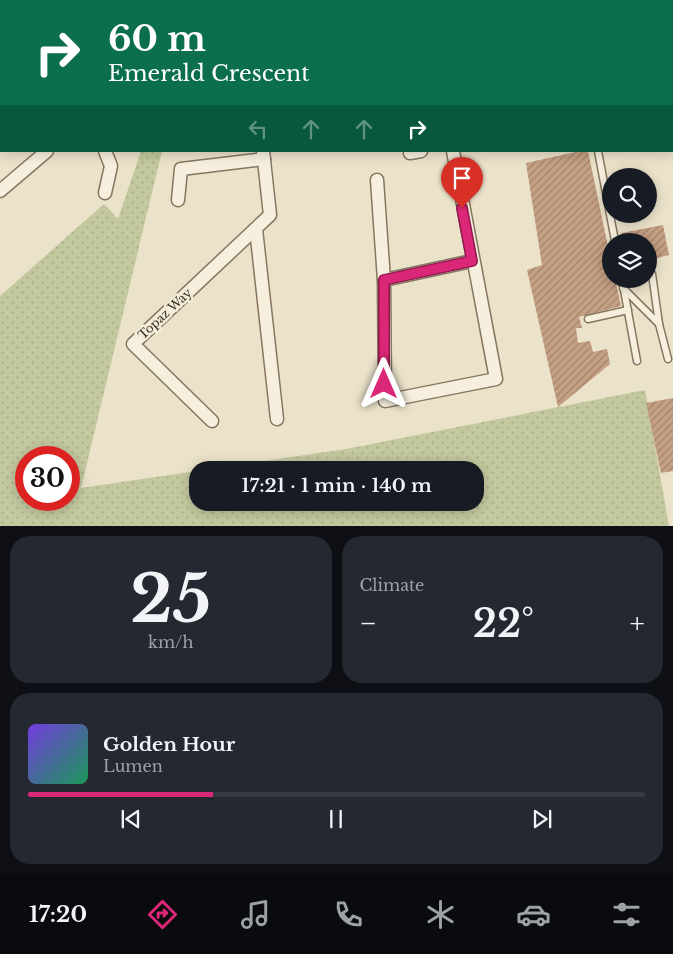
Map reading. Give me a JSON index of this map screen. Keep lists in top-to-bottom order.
{
  "streets": {
    "street": ["Topaz Way"]
  },
  "page": {
    "turn": ["60 m", "Emerald Crescent"],
    "limit": "30",
    "trip": "17:21 · 1 min · 140 m",
    "tile": [
      ["25", "km/h"],
      "Climate"
    ],
    "heat": ["−", "22°", "+"],
    "song": ["Golden Hour", "Lumen"],
    "tabs": "17:20"
  }
}
